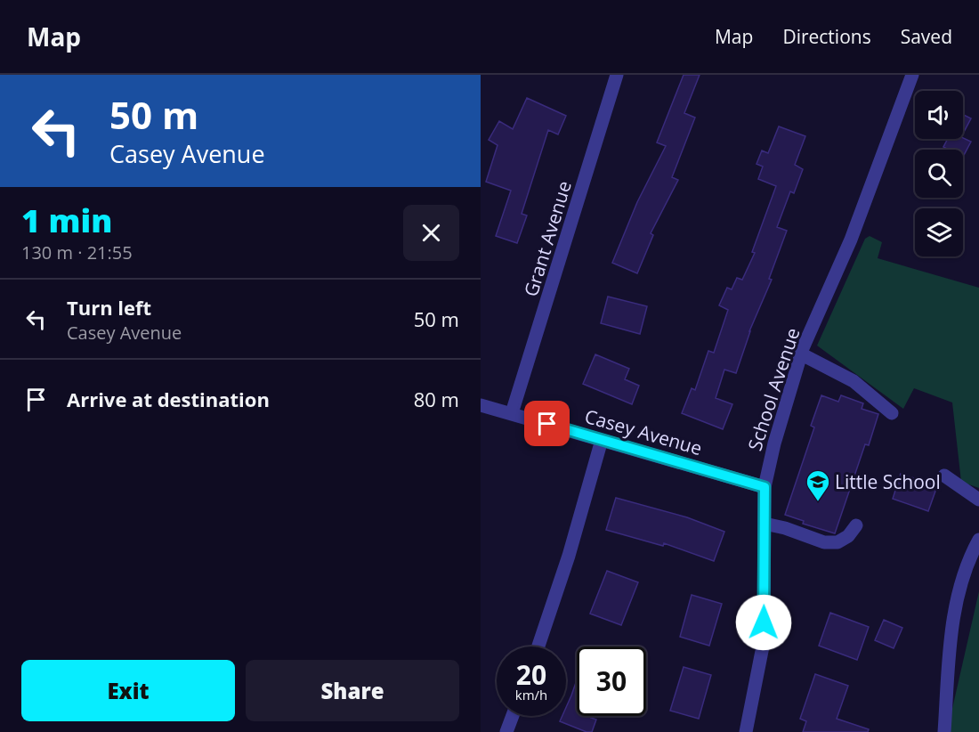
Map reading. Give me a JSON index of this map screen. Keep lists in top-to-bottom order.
{
  "streets": {
    "street": ["Grant Avenue", "School Avenue", "Casey Avenue"]
  },
  "crossings": [
    ["Grant Avenue", "Casey Avenue"],
    ["School Avenue", "Casey Avenue"]
  ],
  "places": {
    "school or university": ["Little School"]
  },
  "page": {
    "header": "Map",
    "nav": ["Map", "Directions", "Saved"],
    "turn": ["50 m", "Casey Avenue"],
    "heading": ["1 min", "130 m · 21:55"],
    "list": [
      {
        "name": "Turn left",
        "note": "Casey Avenue",
        "value": "50 m"
      },
      {
        "name": "Arrive at destination",
        "value": "80 m"
      }
    ],
    "speed": "20 km/h",
    "limit": "30",
    "buttons": ["Exit", "Share"]
  }
}
